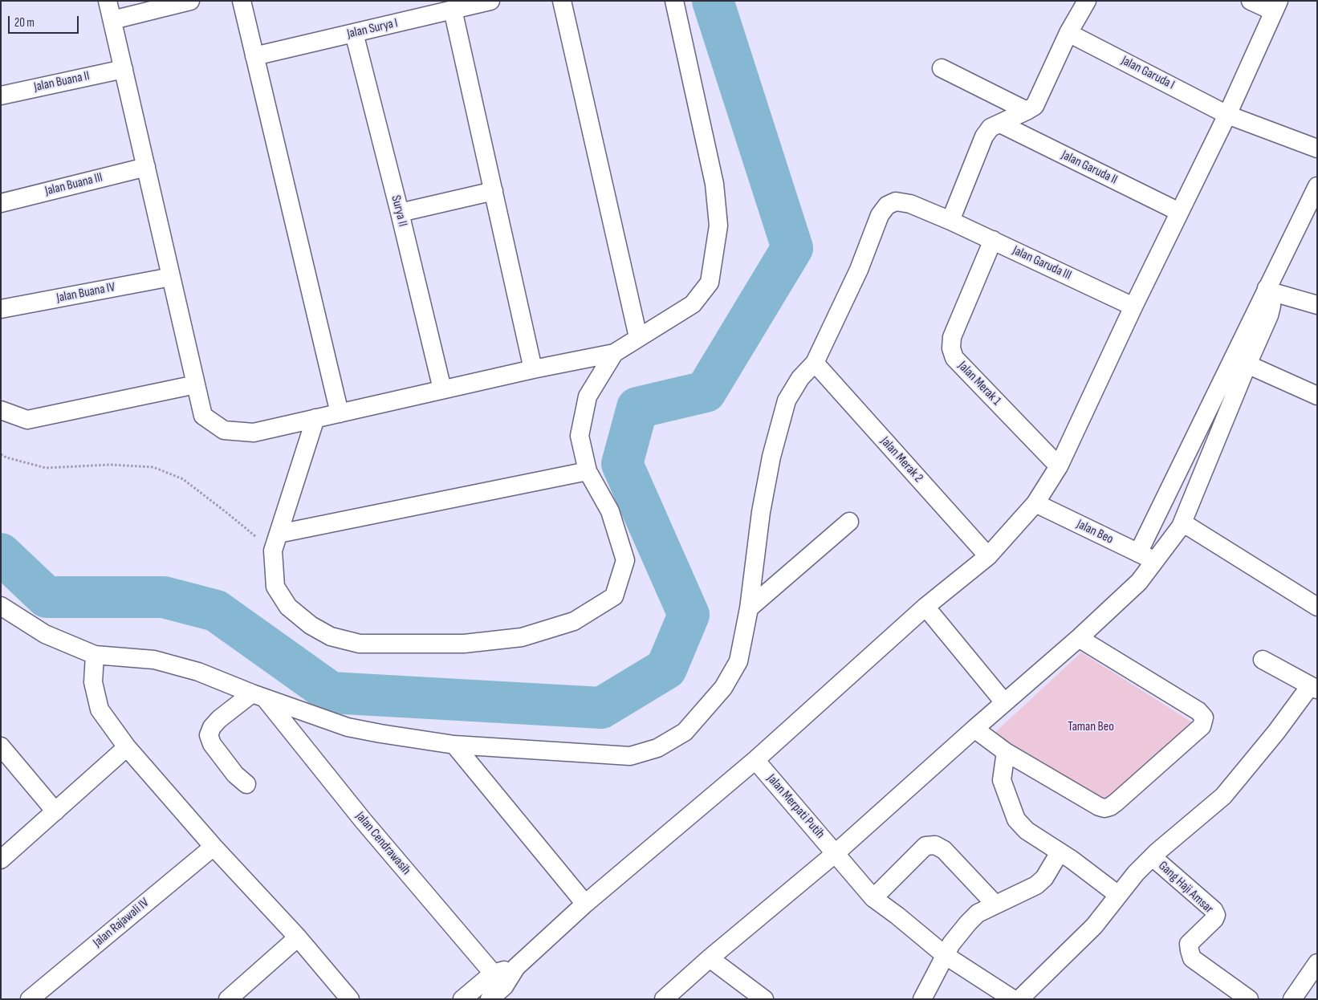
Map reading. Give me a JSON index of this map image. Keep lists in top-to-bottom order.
{
  "streets": {
    "street": [
      "Jalan Surya I",
      "Jalan Garuda I",
      "Jalan Buana II",
      "Jalan Garuda II",
      "Jalan Buana III",
      "Surya II",
      "Jalan Garuda III",
      "Jalan Buana IV",
      "Jalan Merak 1",
      "Jalan Merak 2",
      "Jalan Beo",
      "Jalan Merpati Putih",
      "Jalan Cendrawasih",
      "Gang Haji Amsar",
      "Jalan Rajawali IV"
    ]
  },
  "crossings": [
    ["Jalan Surya I", "Surya II"],
    ["Jalan Garuda III", "Jalan Merak 1"],
    ["Jalan Garuda III", "Jalan Merak 2"],
    ["Jalan Garuda III", "Jalan Cendrawasih"]
  ],
  "parks": ["Taman Beo"],
  "scale_bar": "20 m"
}
